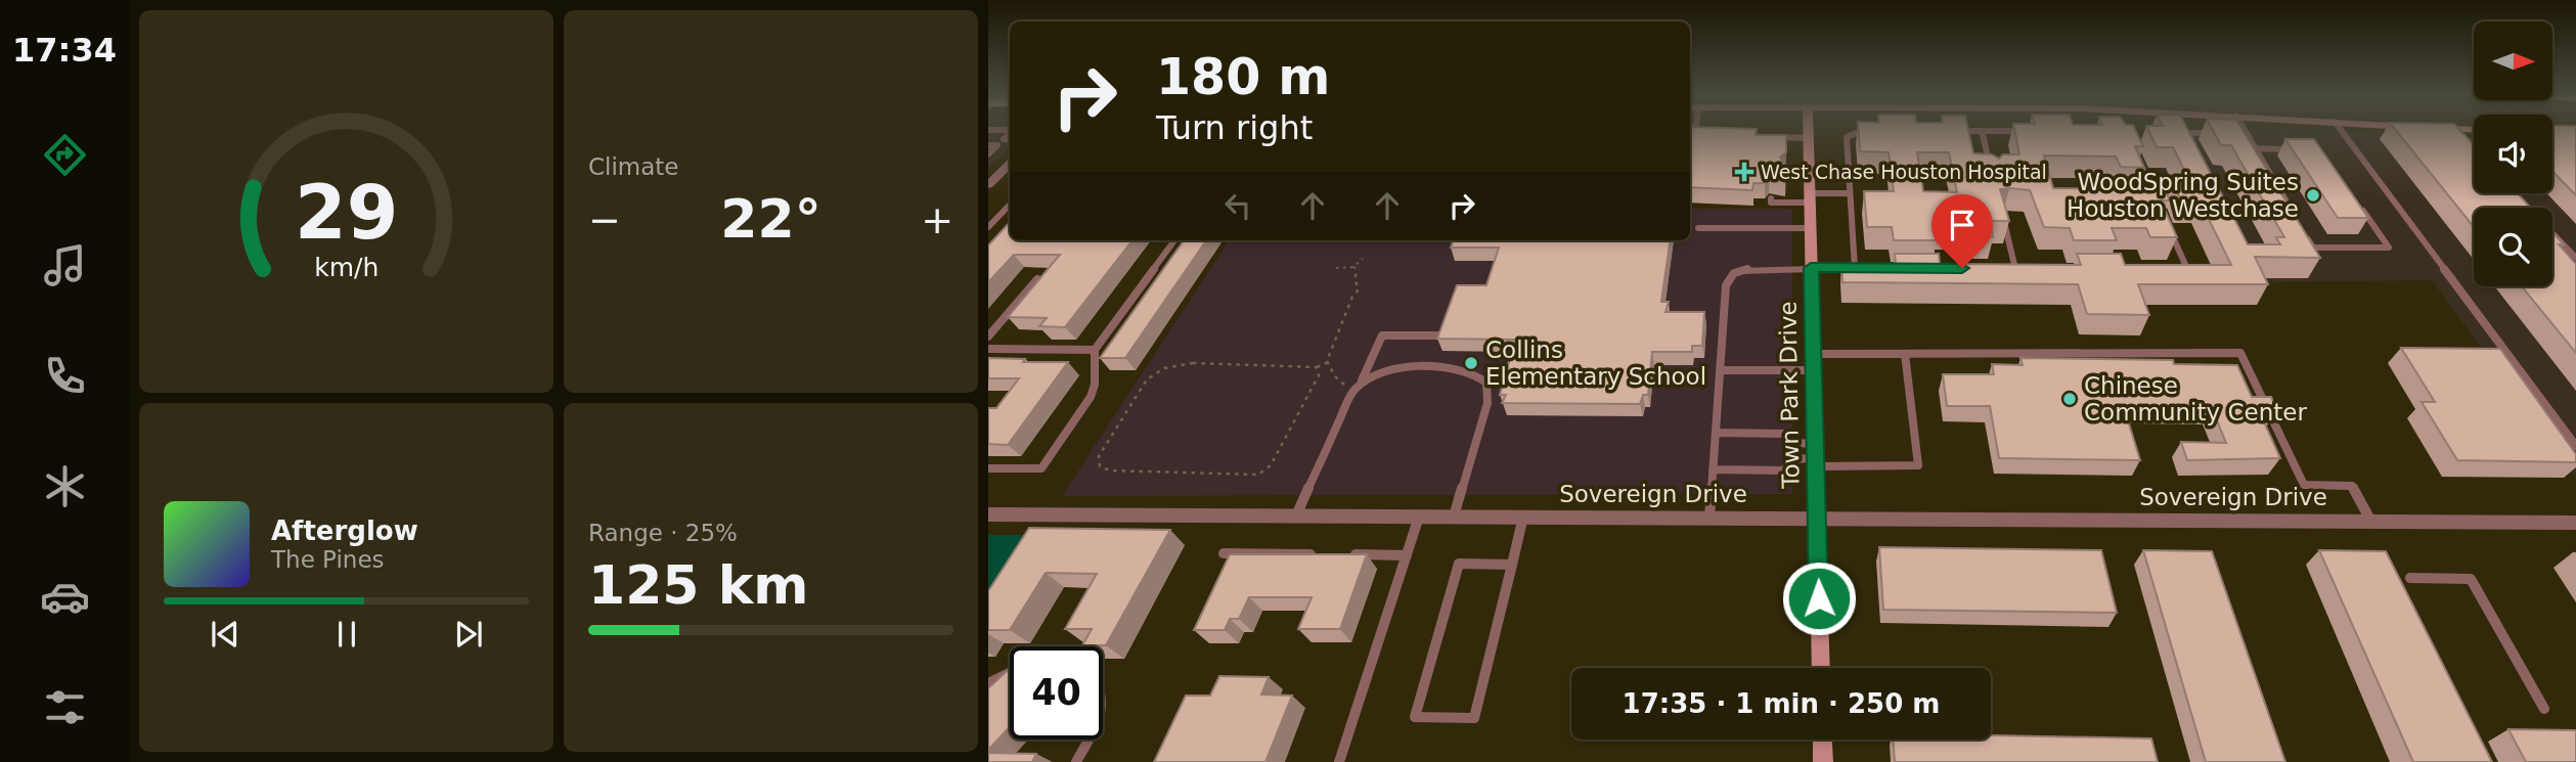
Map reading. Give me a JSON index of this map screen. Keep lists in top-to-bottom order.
{
  "streets": {
    "main road": ["Town Park Drive"],
    "street": ["Sovereign Drive"]
  },
  "crossings": [
    ["Town Park Drive", "Sovereign Drive"]
  ],
  "places": {
    "health": ["West Chase Houston Hospital"],
    "other": ["WoodSpring Suites Houston Westchase", "Collins Elementary School", "Chinese Community Center"]
  },
  "north": "right",
  "page": {
    "tabs": "17:34",
    "tile": [
      "Climate",
      ["Range · 25%", "125 km"]
    ],
    "turn": ["180 m", "Turn right"],
    "heat": ["−", "22°", "+"],
    "song": ["Afterglow", "The Pines"],
    "limit": "40",
    "trip": "17:35 · 1 min · 250 m",
    "gauge": ["29", "km/h"]
  }
}
